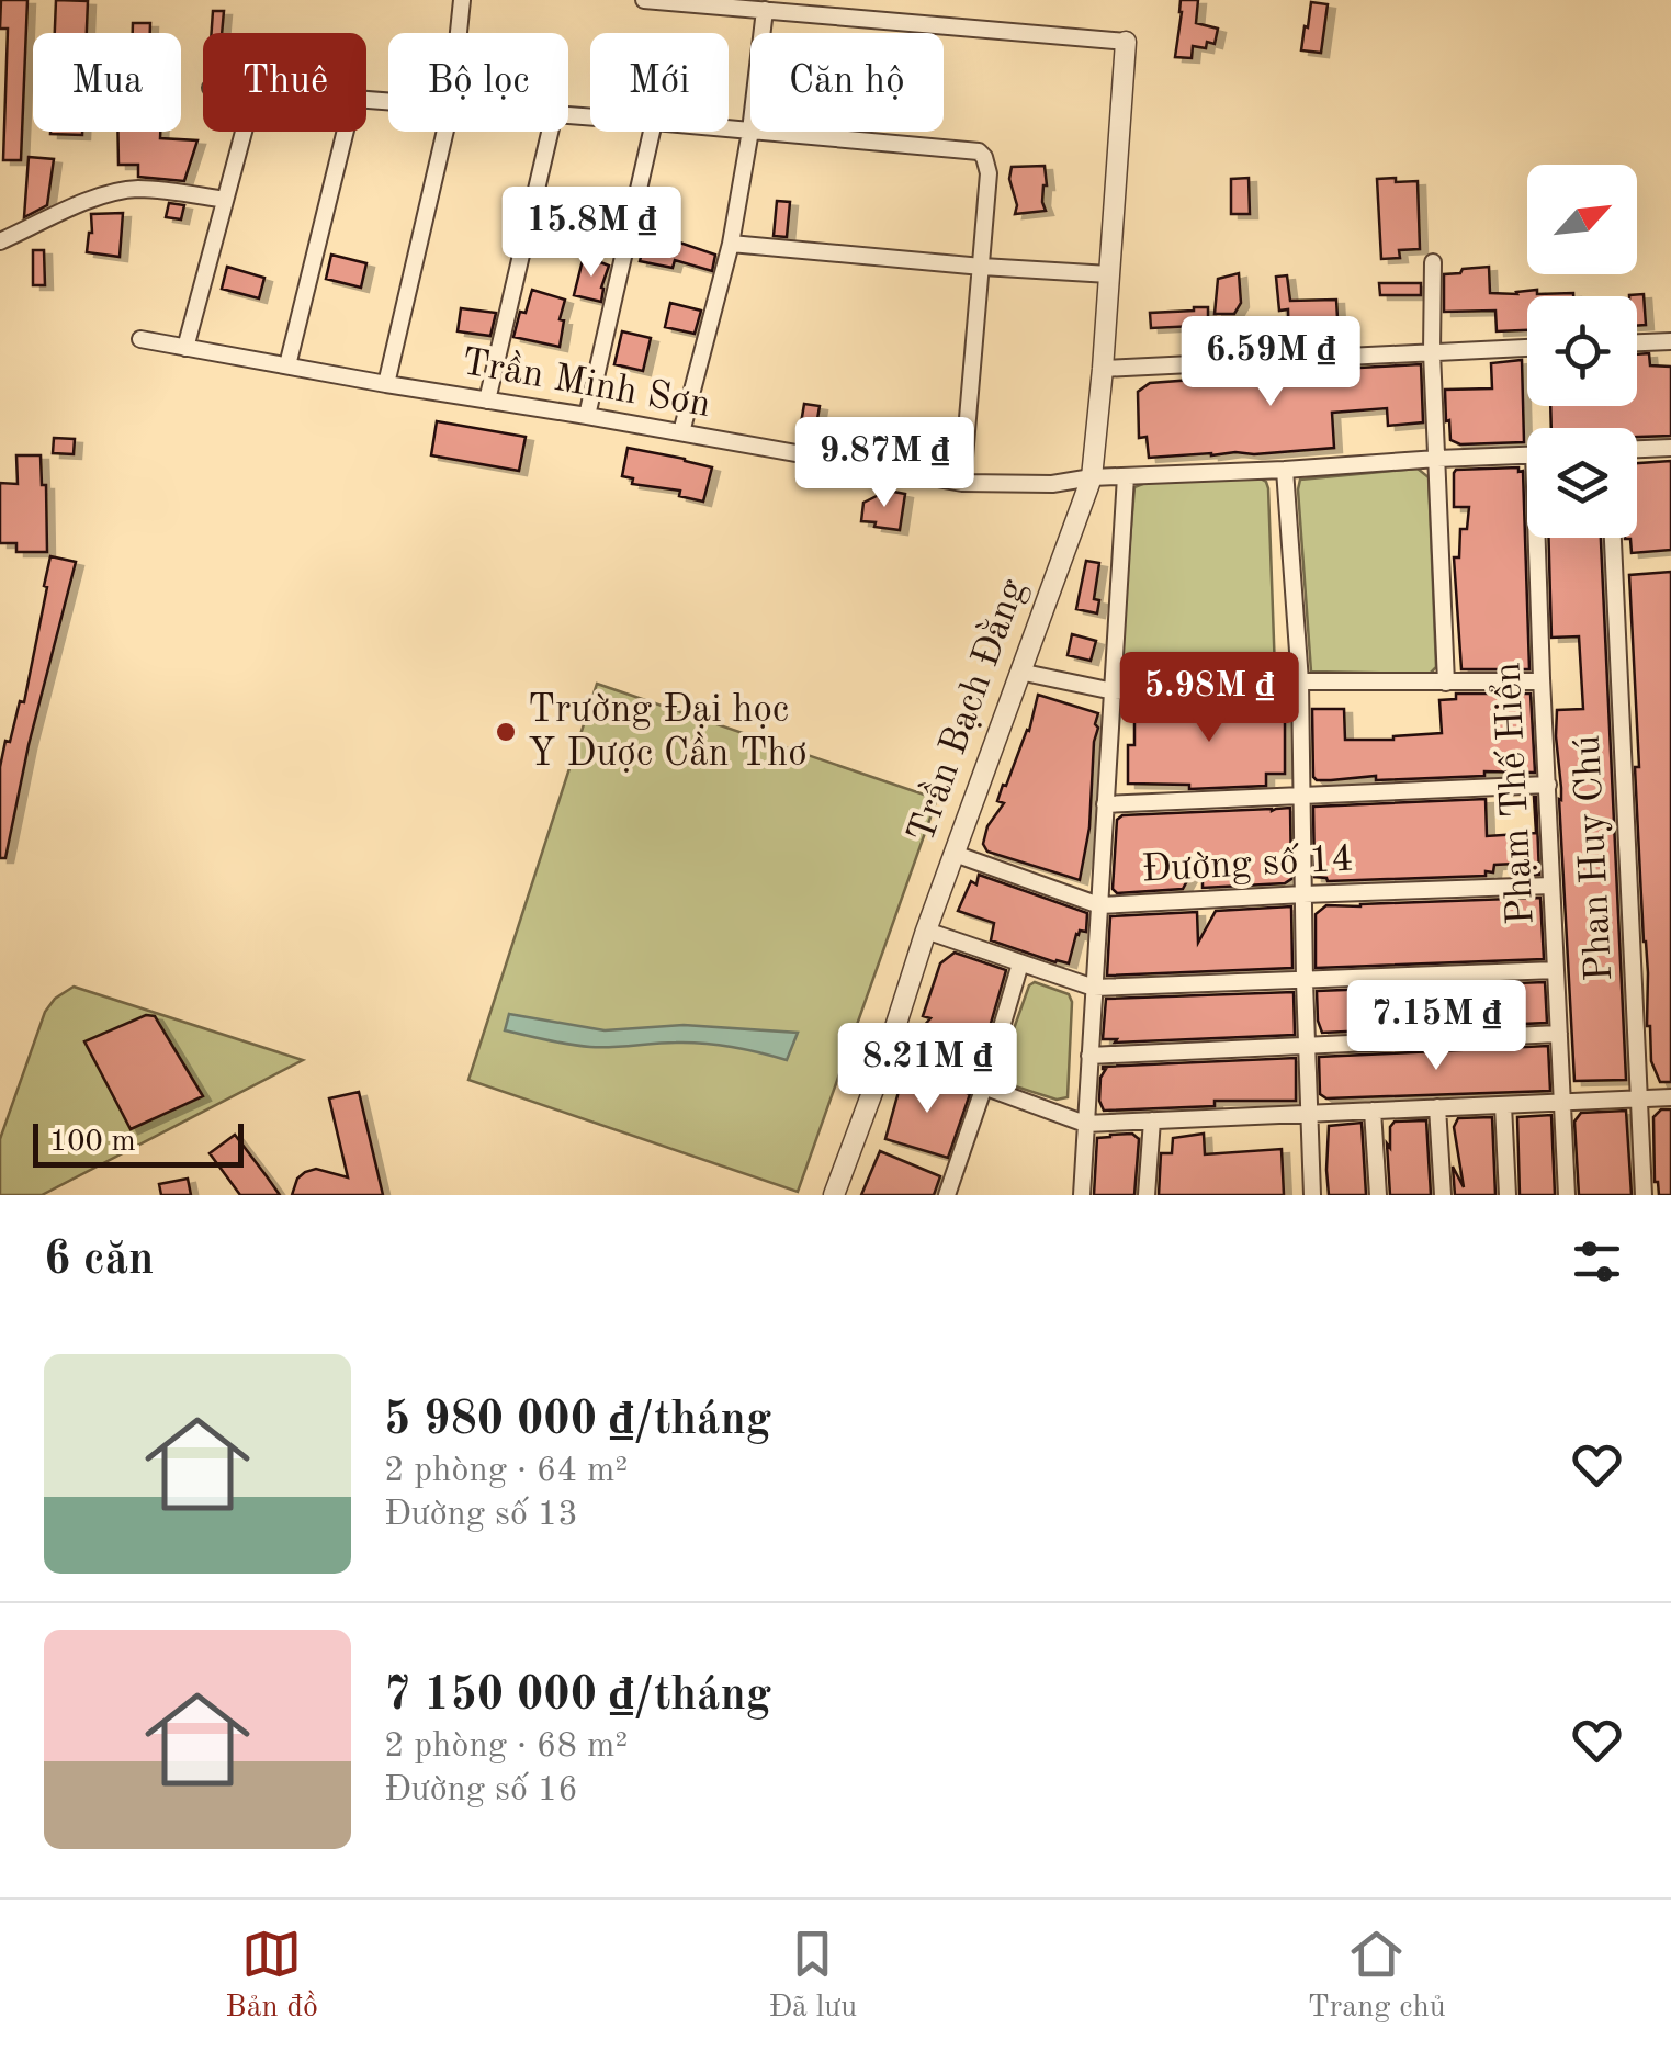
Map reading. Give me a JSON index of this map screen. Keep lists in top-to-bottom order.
{
  "streets": {
    "street": [
      "Trần Minh Sơn",
      "Trần Bạch Đằng",
      "Phạm Thế Hiển",
      "Phan Huy Chú",
      "Đường số 14"
    ]
  },
  "crossings": [
    ["Trần Minh Sơn", "Trần Bạch Đằng"],
    ["Trần Bạch Đằng", "Đường số 14"],
    ["Phạm Thế Hiển", "Đường số 14"]
  ],
  "places": ["Trường Đại học Y Dược Cần Thơ"],
  "scale_bar": "100 m",
  "north": "top right",
  "page": {
    "chip": [
      "Mua",
      "Thuê",
      "Bộ lọc",
      "Mới",
      "Căn hộ"
    ],
    "price": [
      "15.8M ₫",
      "6.59M ₫",
      "9.87M ₫",
      "5.98M ₫",
      "7.15M ₫",
      "8.21M ₫"
    ],
    "scale": "100 m",
    "heading": "6 căn",
    "list": [
      {
        "name": "5 980 000 ₫/tháng",
        "note": "2 phòng · 64 m² · Đường số 13"
      },
      {
        "name": "7 150 000 ₫/tháng",
        "note": "2 phòng · 68 m² · Đường số 16"
      }
    ],
    "tabs": ["Bản đồ", "Đã lưu", "Trang chủ"]
  }
}
